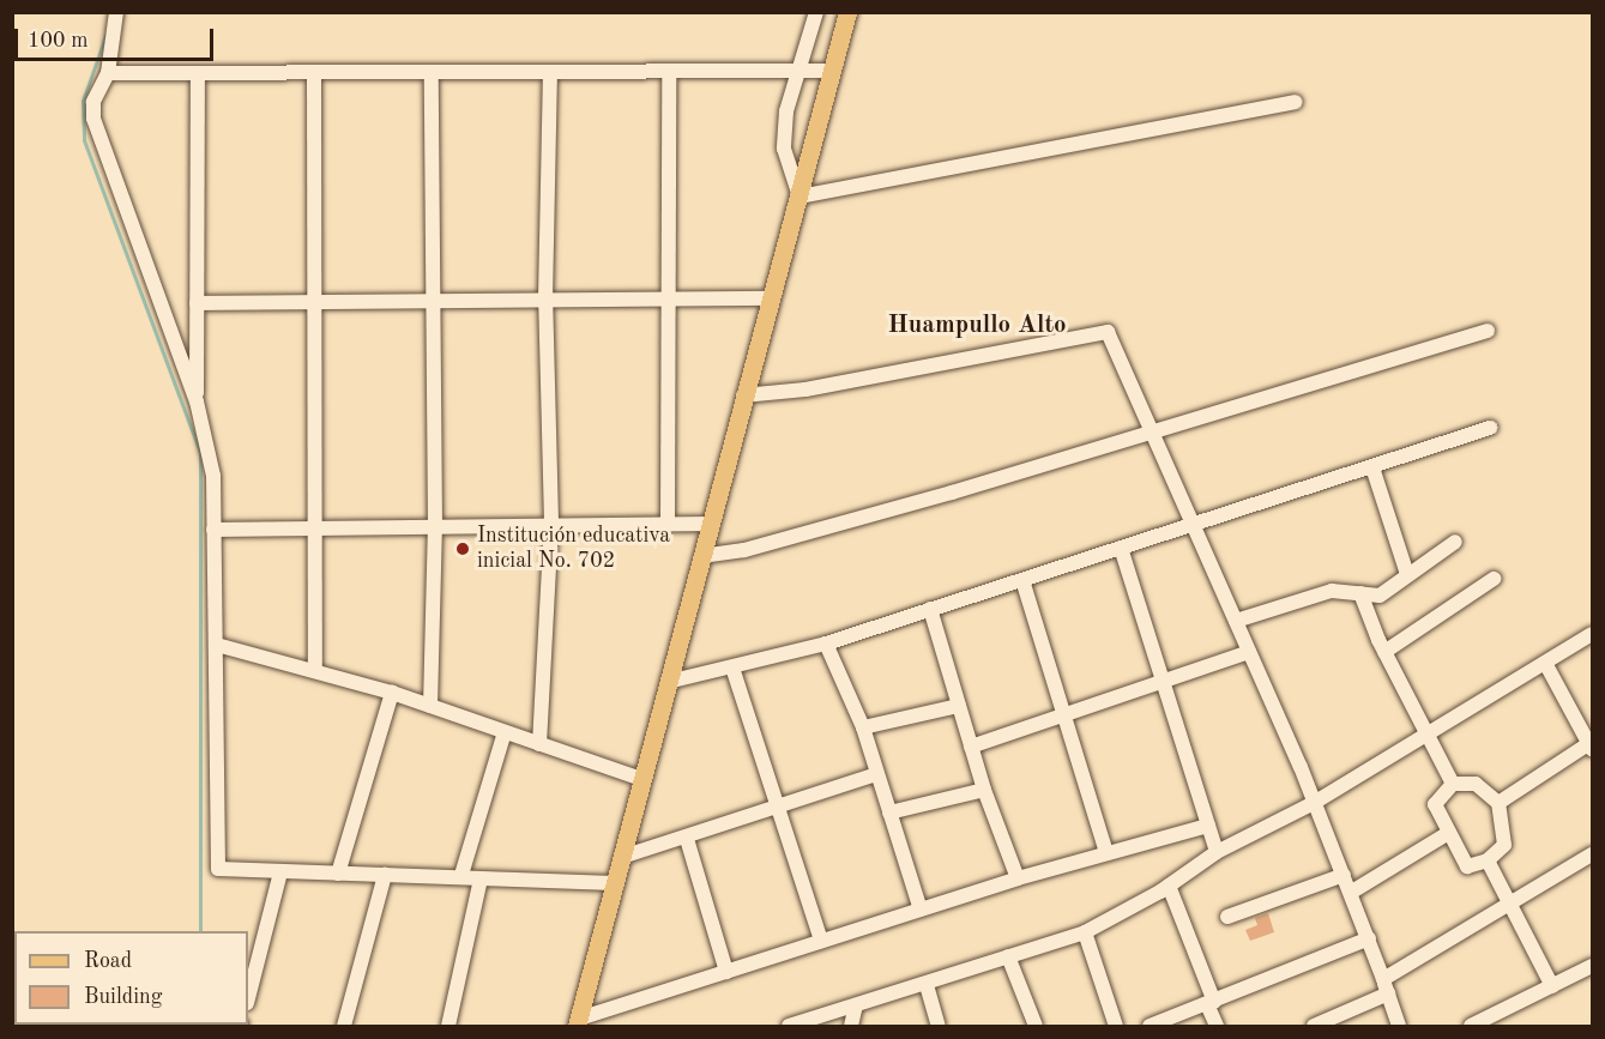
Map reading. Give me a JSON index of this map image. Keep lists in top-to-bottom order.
{
  "districts": ["Huampullo Alto"],
  "places": ["Institución educativa inicial No. 702"],
  "legend": ["Road", "Building"],
  "scale_bar": "100 m"
}
